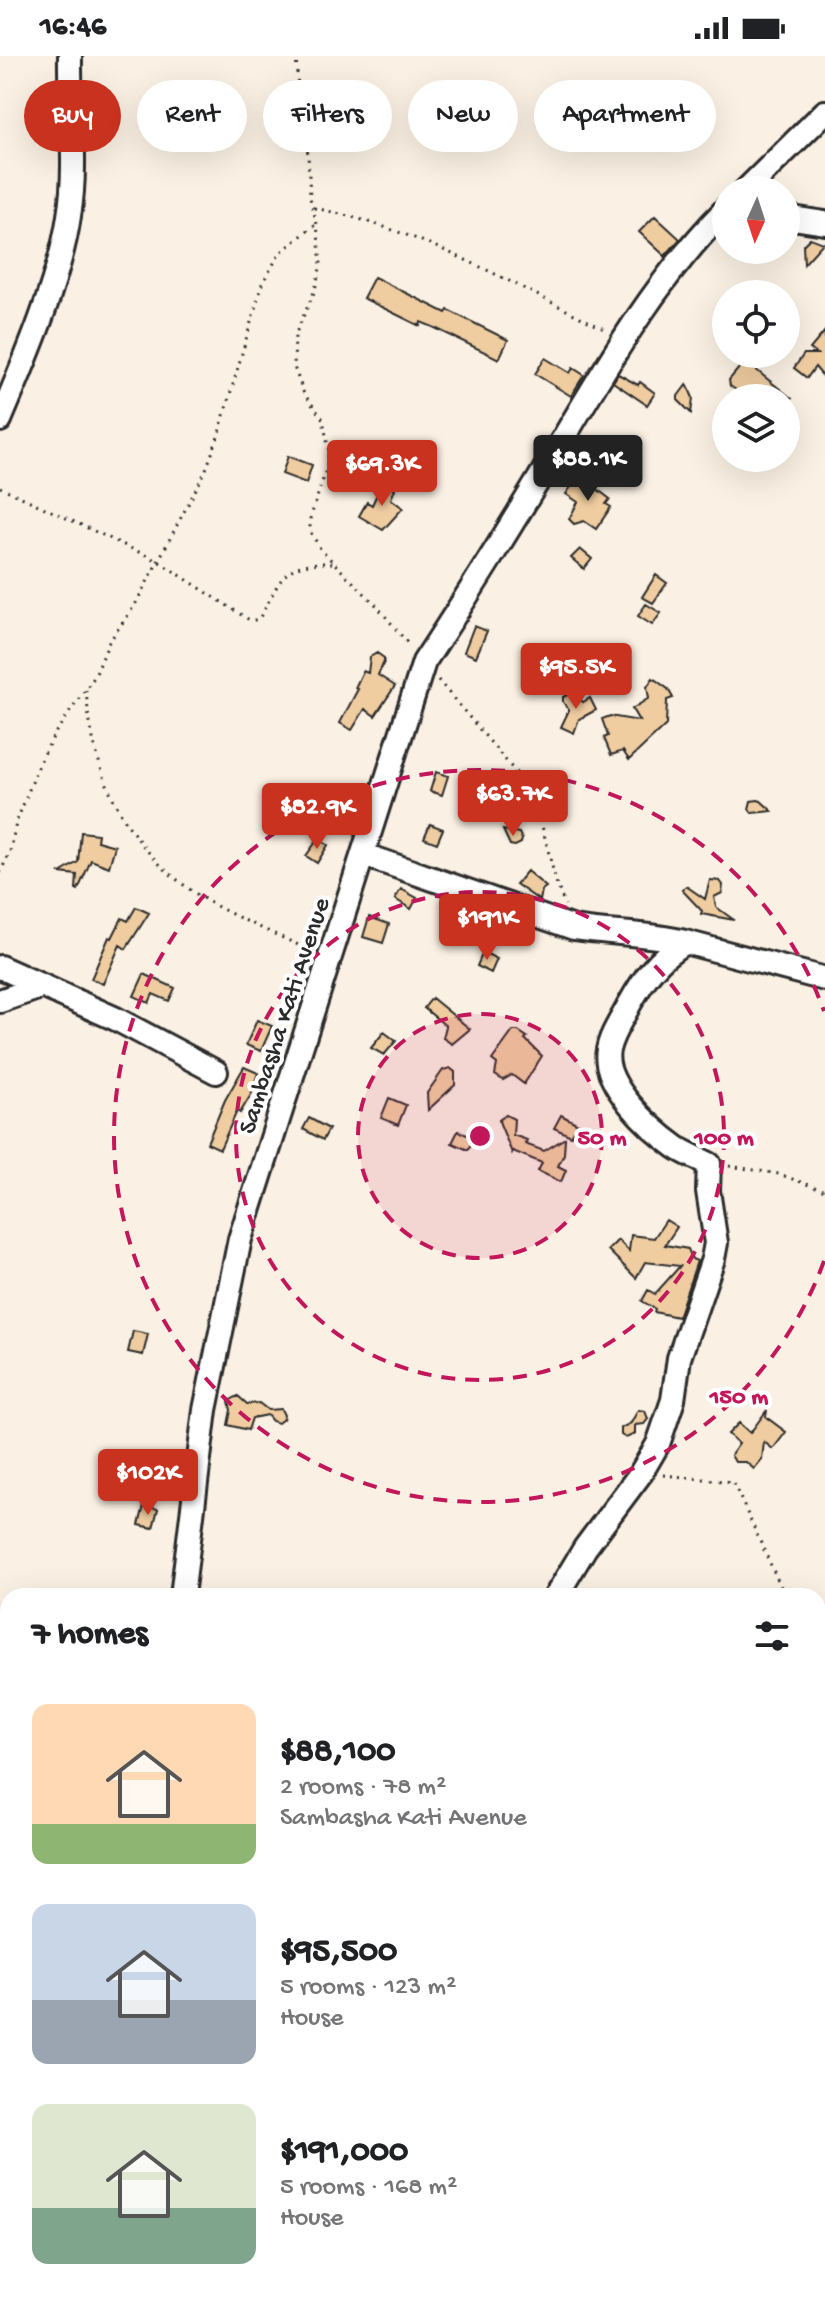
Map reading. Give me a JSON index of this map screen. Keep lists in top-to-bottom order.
{
  "streets": {
    "street": ["Sambasha Kati Avenue"]
  },
  "north": "bottom",
  "page": {
    "status": "16:46",
    "chip": [
      "Buy",
      "Rent",
      "Filters",
      "New",
      "Apartment"
    ],
    "price": [
      "$88.1K",
      "$69.3K",
      "$95.5K",
      "$63.7K",
      "$82.9K",
      "$191K",
      "$102K"
    ],
    "heading": "7 homes",
    "list": [
      {
        "name": "$88,100",
        "note": "2 rooms · 78 m² · Sambasha Kati Avenue"
      },
      {
        "name": "$95,500",
        "note": "5 rooms · 123 m² · House"
      },
      {
        "name": "$191,000",
        "note": "5 rooms · 168 m² · House"
      }
    ]
  },
  "rings": ["50 m", "100 m", "150 m"]
}
